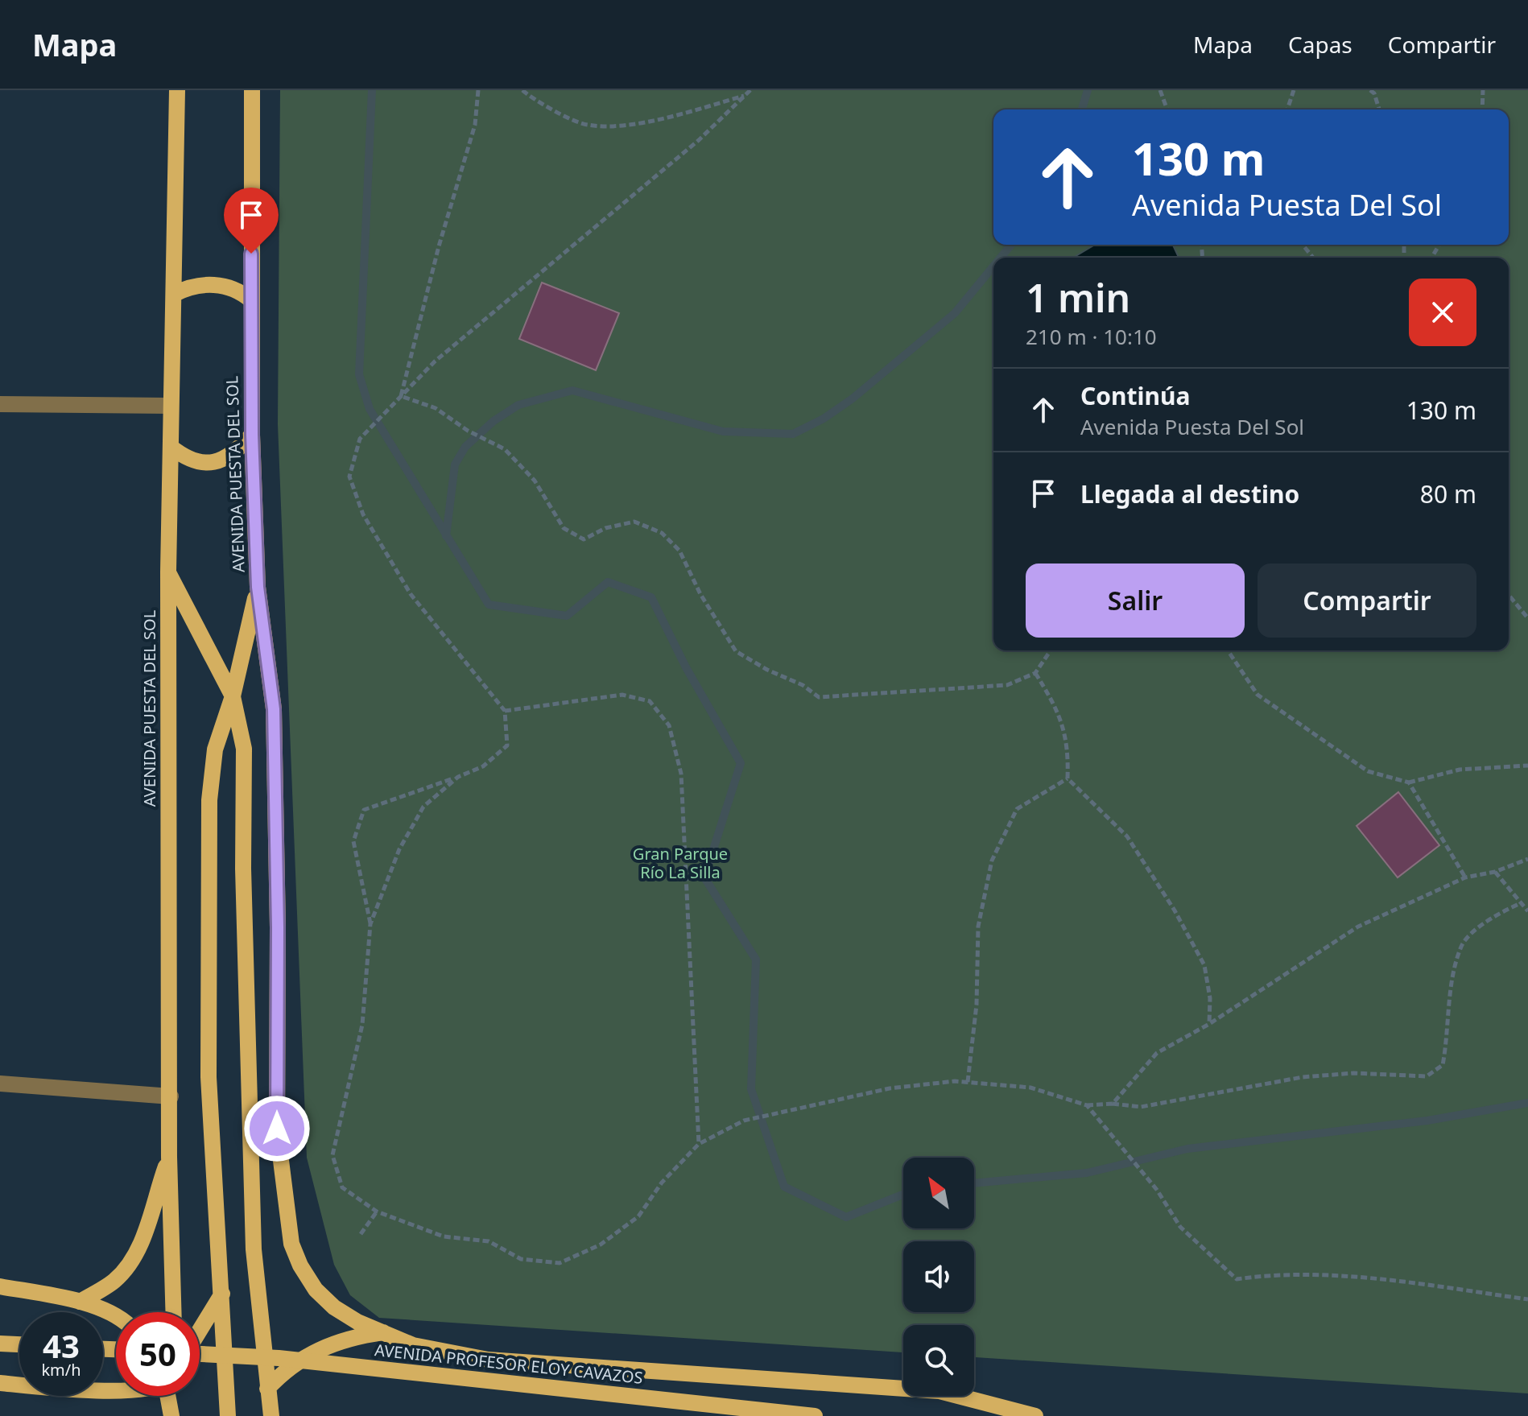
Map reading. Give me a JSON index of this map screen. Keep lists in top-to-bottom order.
{
  "streets": {
    "main road": ["AVENIDA PUESTA DEL SOL", "AVENIDA PROFESOR ELOY CAVAZOS"]
  },
  "parks": ["Gran Parque Río La Silla"],
  "north": "top left",
  "page": {
    "header": "Mapa",
    "nav": ["Mapa", "Capas", "Compartir"],
    "turn": ["130 m", "Avenida Puesta Del Sol"],
    "heading": ["1 min", "210 m · 10:10"],
    "list": [
      {
        "name": "Continúa",
        "note": "Avenida Puesta Del Sol",
        "value": "130 m"
      },
      {
        "name": "Llegada al destino",
        "value": "80 m"
      }
    ],
    "buttons": ["Salir", "Compartir"],
    "speed": "43 km/h",
    "limit": "50"
  }
}
